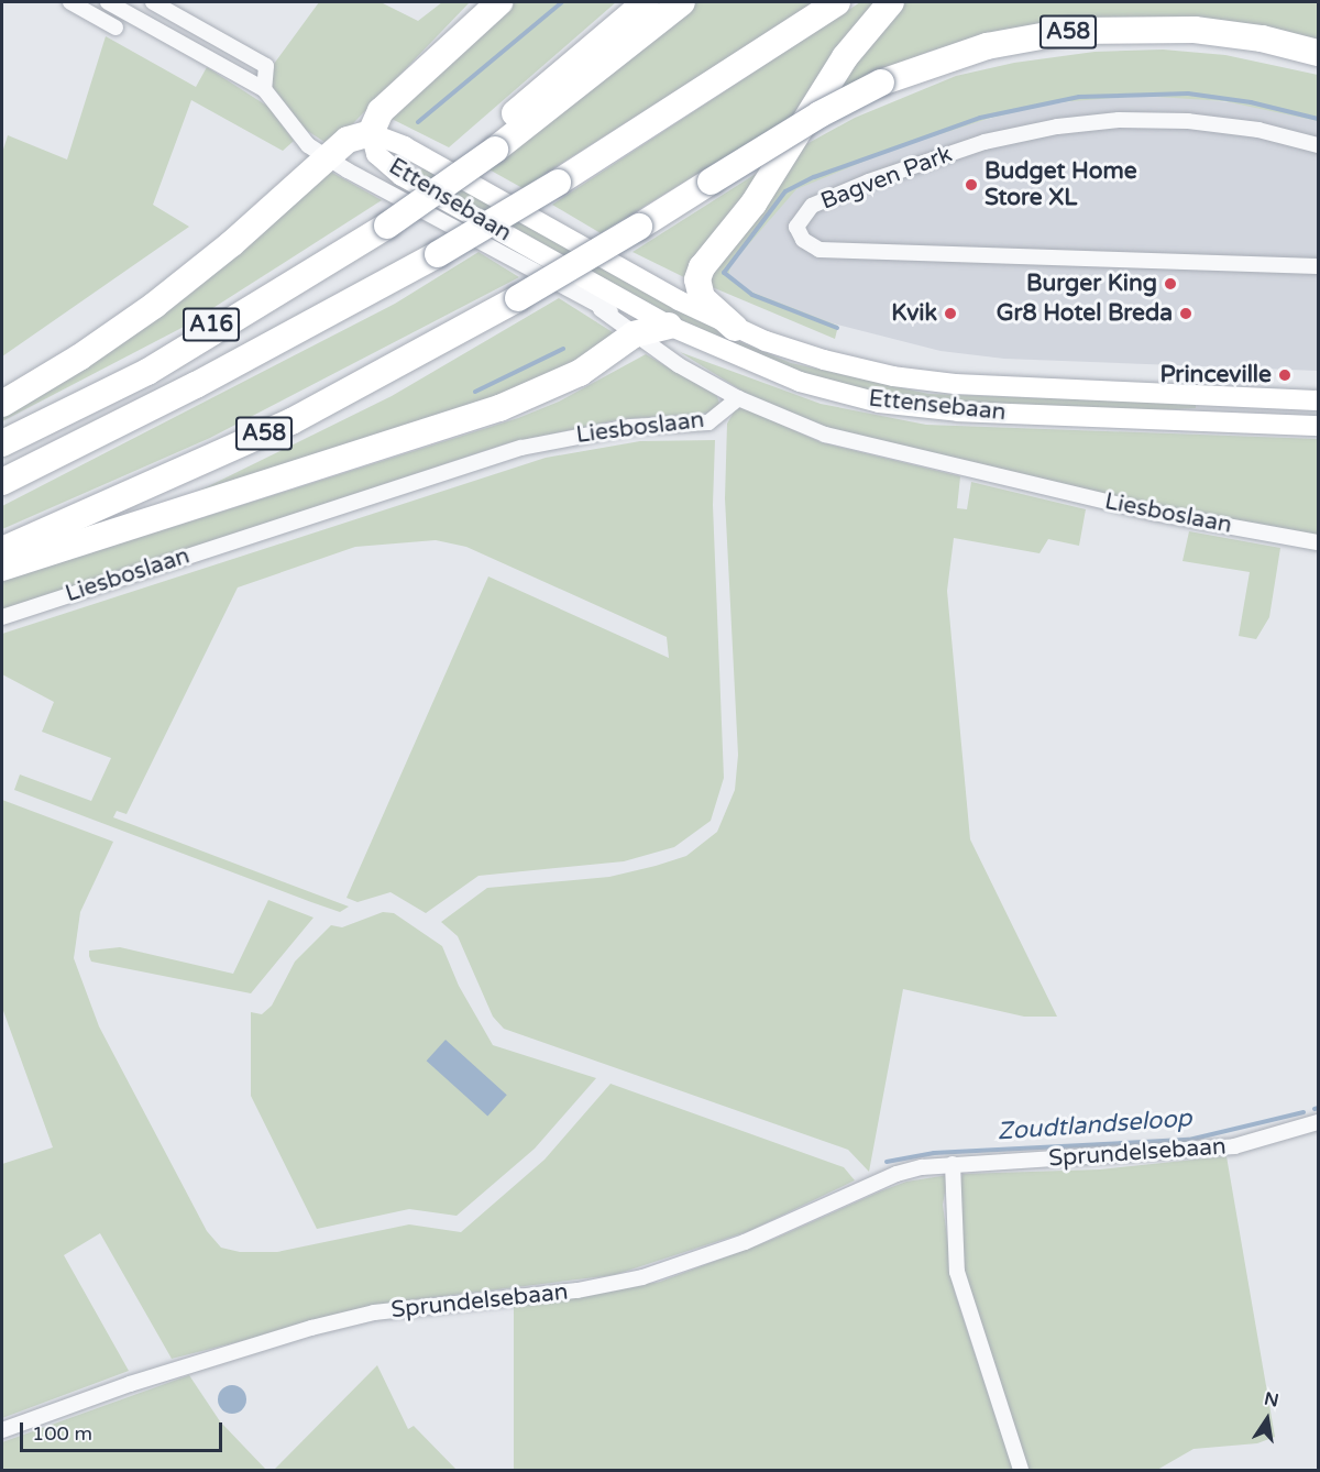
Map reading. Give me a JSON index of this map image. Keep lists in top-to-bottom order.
{
  "streets": {
    "highway": ["A58"],
    "main road": ["Ettensebaan"],
    "street": ["Bagven Park", "Liesboslaan", "Sprundelsebaan"]
  },
  "water": ["Zoudtlandseloop"],
  "places": [
    "Budget Home Store XL",
    "Burger King",
    "Kvik",
    "Gr8 Hotel Breda",
    "Princeville"
  ],
  "scale_bar": "100 m",
  "north": "top"
}
